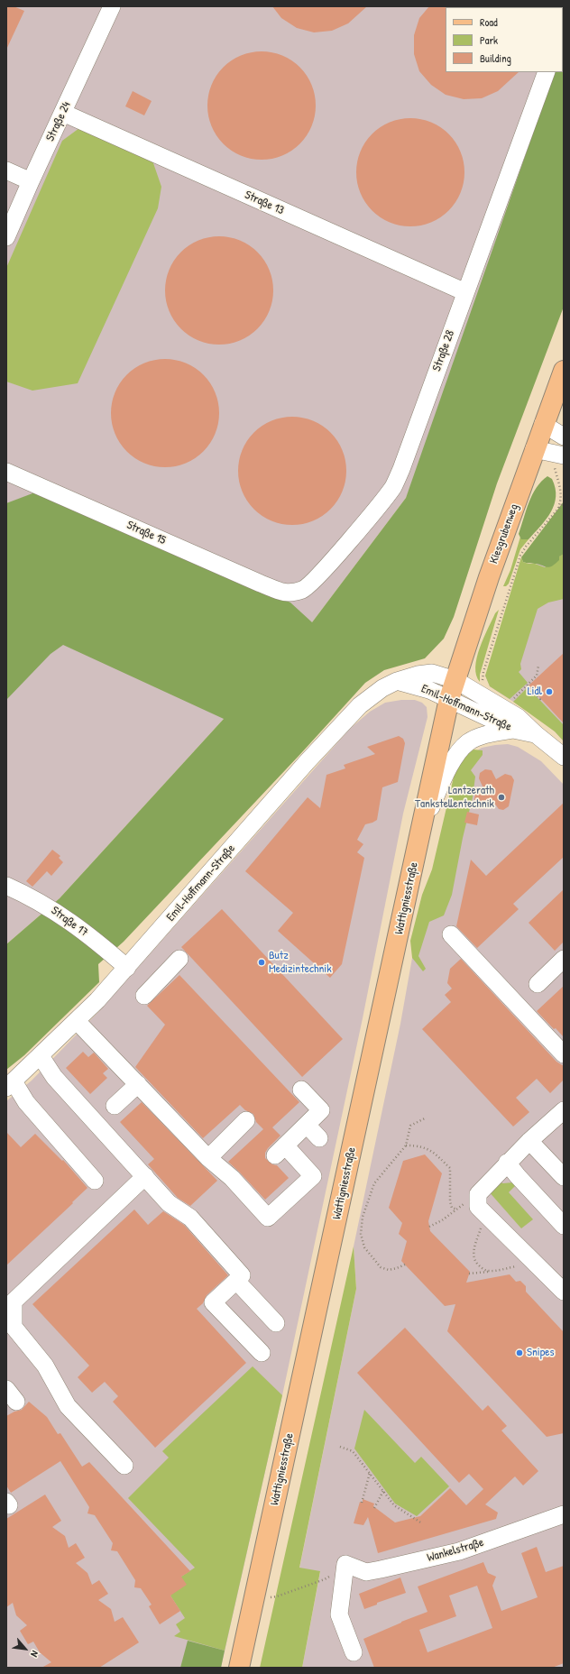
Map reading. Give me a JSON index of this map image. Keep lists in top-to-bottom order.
{
  "streets": {
    "main road": ["Kiesgrubenweg", "Wattigniesstraße"],
    "street": [
      "Straße 24",
      "Straße 13",
      "Straße 28",
      "Straße 15",
      "Emil-Hoffmann-Straße",
      "Straße 17",
      "Wankelstraße"
    ]
  },
  "crossings": [
    ["Straße 24", "Straße 13"],
    ["Straße 13", "Straße 28"],
    ["Straße 28", "Straße 15"],
    ["Kiesgrubenweg", "Emil-Hoffmann-Straße"],
    ["Kiesgrubenweg", "Wattigniesstraße"],
    ["Emil-Hoffmann-Straße", "Wattigniesstraße"],
    ["Emil-Hoffmann-Straße", "Straße 17"]
  ],
  "places": [
    "Lidl",
    "Lantzerath Tankstellentechnik",
    "Butz Medizintechnik",
    "Snipes"
  ],
  "legend": ["Road", "Park", "Building"],
  "north": "bottom right"
}
